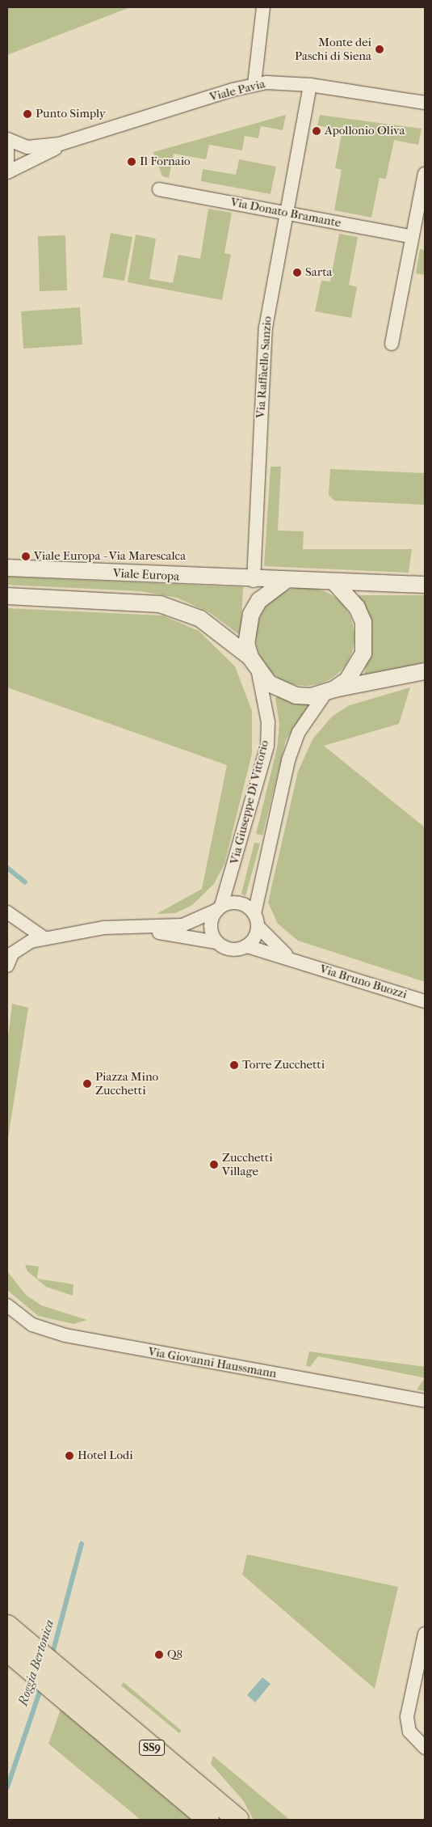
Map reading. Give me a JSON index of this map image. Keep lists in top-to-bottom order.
{
  "streets": {
    "highway": ["SS9"],
    "street": [
      "Viale Pavia",
      "Via Donato Bramante",
      "Via Raffaello Sanzio",
      "Viale Europa",
      "Via Giuseppe Di Vittorio",
      "Via Bruno Buozzi",
      "Via Giovanni Haussmann"
    ]
  },
  "crossings": [
    ["Viale Pavia", "Via Raffaello Sanzio"],
    ["Via Donato Bramante", "Via Raffaello Sanzio"],
    ["Via Raffaello Sanzio", "Viale Europa"],
    ["Viale Europa", "Via Giuseppe Di Vittorio"],
    ["Via Giuseppe Di Vittorio", "Via Bruno Buozzi"]
  ],
  "water": ["Roggia Bertonica"],
  "places": [
    "Monte dei Paschi di Siena",
    "Punto Simply",
    "Apollonio Oliva",
    "Il Fornaio",
    "Sarta",
    "Viale Europa - Via Marescalca",
    "Torre Zucchetti",
    "Piazza Mino Zucchetti",
    "Zucchetti Village",
    "Hotel Lodi",
    "Q8"
  ]
}
